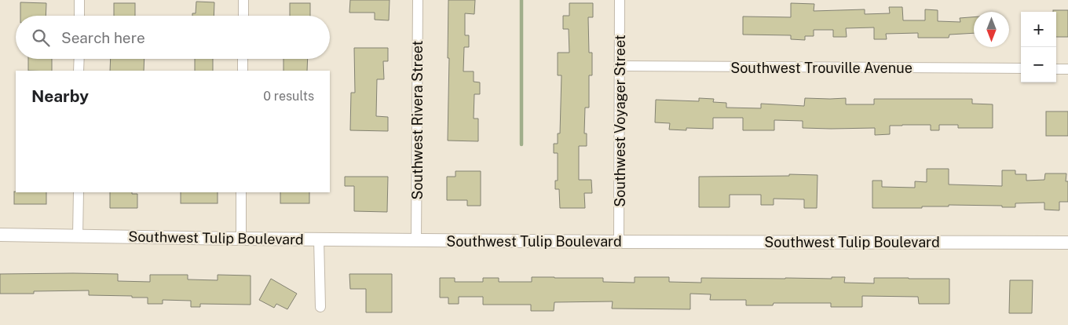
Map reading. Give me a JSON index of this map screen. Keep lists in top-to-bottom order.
{
  "streets": {
    "street": [
      "Southwest Trouville Avenue",
      "Southwest Rivera Street",
      "Southwest Voyager Street",
      "Southwest Tulip Boulevard"
    ]
  },
  "crossings": [
    ["Southwest Trouville Avenue", "Southwest Voyager Street"],
    ["Southwest Rivera Street", "Southwest Tulip Boulevard"],
    ["Southwest Voyager Street", "Southwest Tulip Boulevard"]
  ],
  "north": "bottom",
  "page": {
    "map_buttons": ["+", "−"],
    "search": "Search here",
    "heading": ["Nearby", "0 results"]
  }
}
